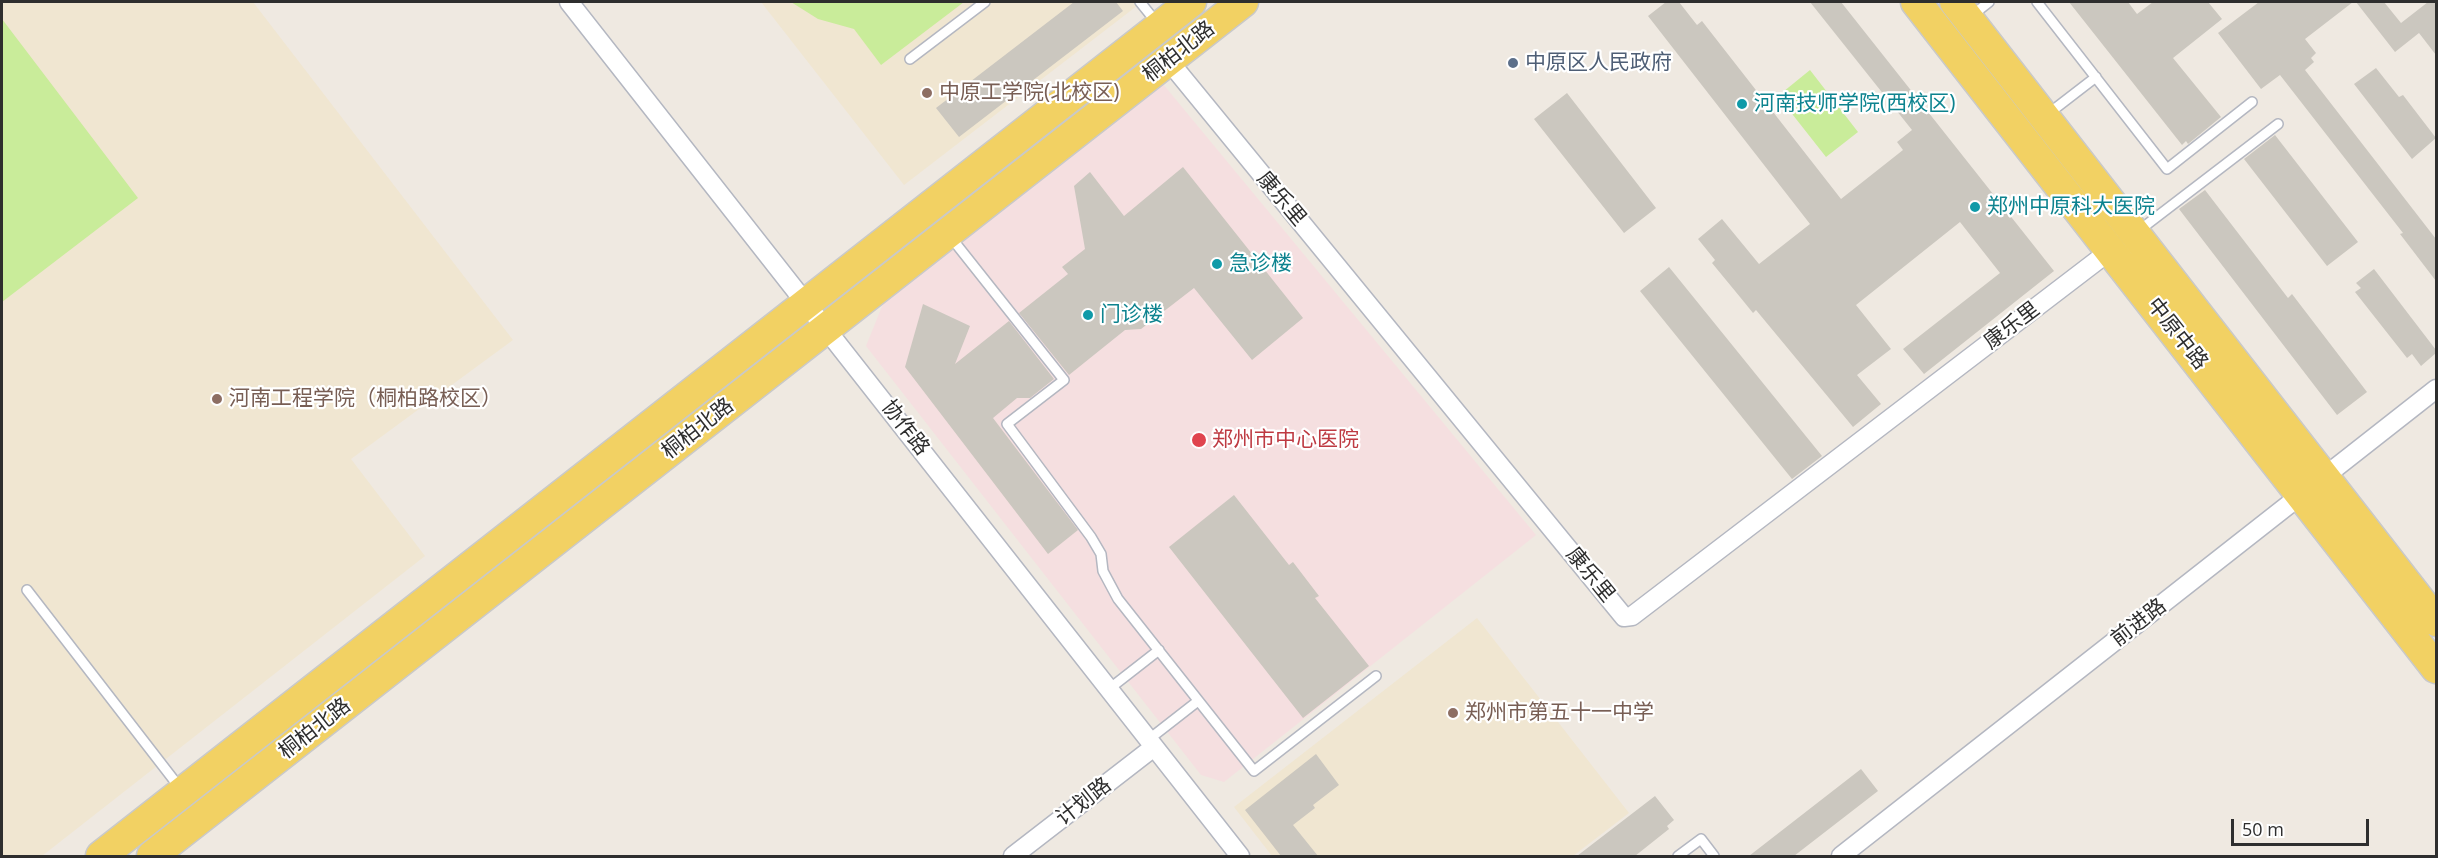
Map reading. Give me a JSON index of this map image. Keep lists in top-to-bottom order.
{
  "streets": {
    "main road": ["桐柏北路", "中原中路"],
    "street": [
      "康乐里",
      "协作路",
      "前进路",
      "计划路"
    ]
  },
  "crossings": [
    ["桐柏北路", "康乐里"],
    ["桐柏北路", "协作路"],
    ["康乐里", "中原中路"],
    ["中原中路", "前进路"],
    ["协作路", "计划路"]
  ],
  "places": [
    "中原区人民政府",
    "中原工学院(北校区)",
    "河南技师学院(西校区)",
    "郑州中原科大医院",
    "急诊楼",
    "门诊楼",
    "河南工程学院（桐柏路校区）",
    "郑州市中心医院",
    "郑州市第五十一中学"
  ],
  "scale_bar": "50 m"
}
